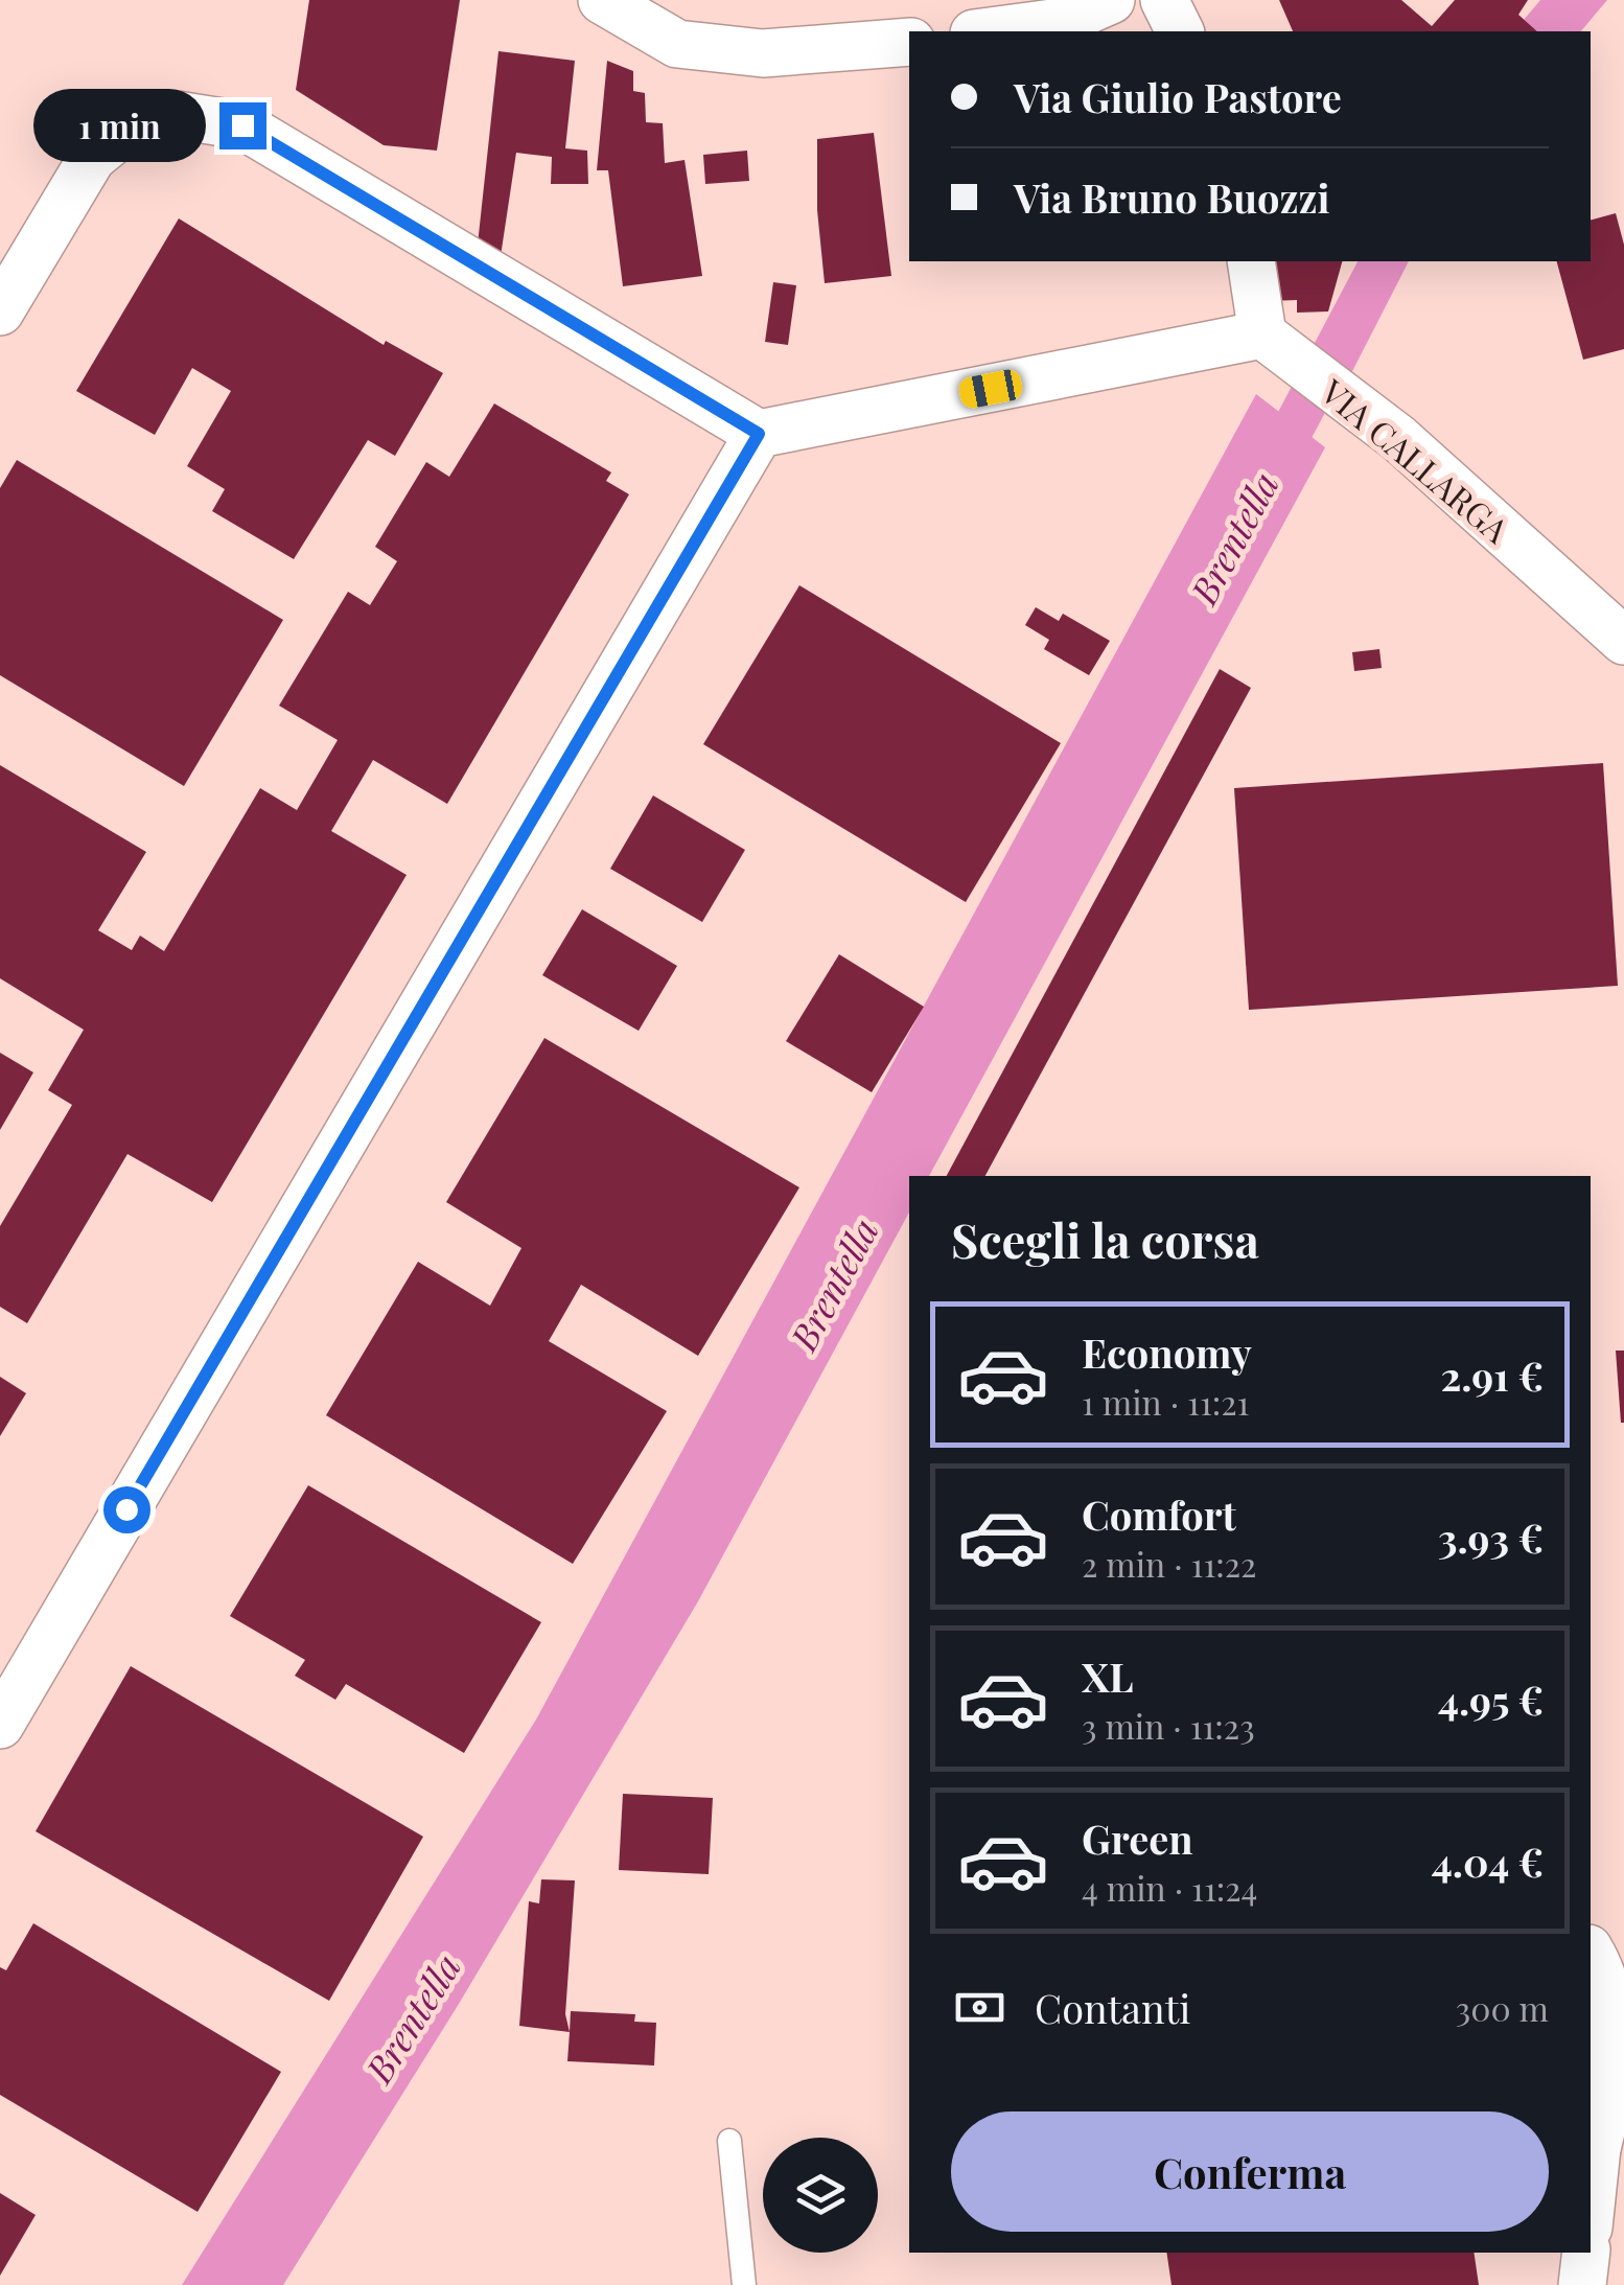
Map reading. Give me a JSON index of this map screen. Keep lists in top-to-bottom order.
{
  "streets": {
    "street": ["VIA CALLARGA"]
  },
  "water": ["Brentella"],
  "page": {
    "banner": ["Via Giulio Pastore", "Via Bruno Buozzi"],
    "bubble": "1 min",
    "heading": "Scegli la corsa",
    "list": [
      {
        "name": "Economy",
        "note": "1 min · 11:21",
        "value": "2.91 €"
      },
      {
        "name": "Comfort",
        "note": "2 min · 11:22",
        "value": "3.93 €"
      },
      {
        "name": "XL",
        "note": "3 min · 11:23",
        "value": "4.95 €"
      },
      {
        "name": "Green",
        "note": "4 min · 11:24",
        "value": "4.04 €"
      }
    ],
    "pay": ["Contanti", "300 m"],
    "buttons": "Conferma"
  }
}
